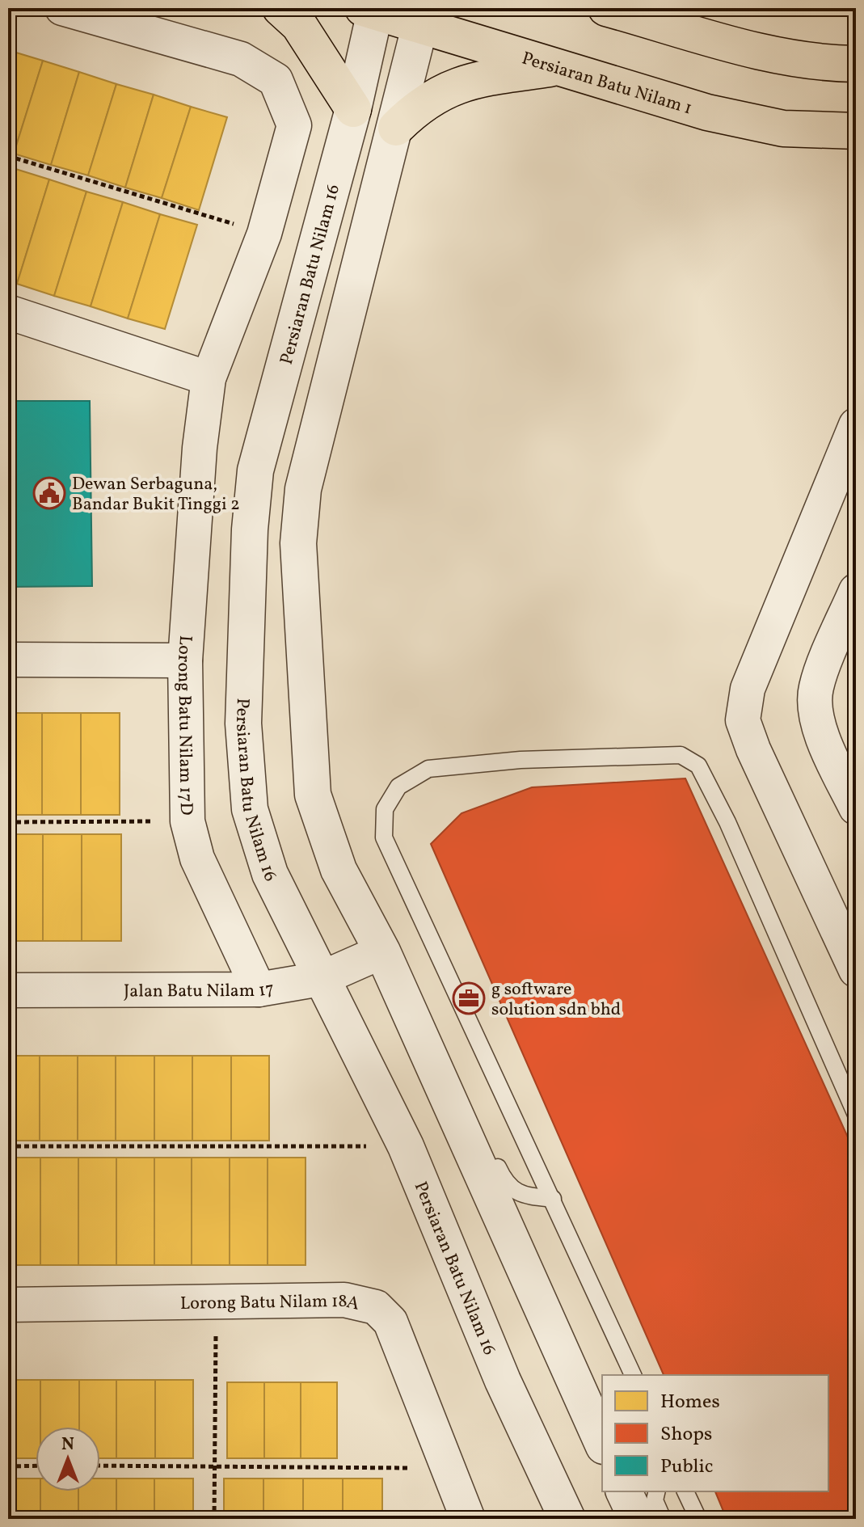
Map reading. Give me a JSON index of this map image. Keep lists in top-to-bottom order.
{
  "streets": {
    "main road": ["Persiaran Batu Nilam 1"],
    "street": [
      "Persiaran Batu Nilam 16",
      "Lorong Batu Nilam 17D",
      "Jalan Batu Nilam 17",
      "Lorong Batu Nilam 18A"
    ]
  },
  "crossings": [
    ["Persiaran Batu Nilam 1", "Persiaran Batu Nilam 16"],
    ["Persiaran Batu Nilam 16", "Jalan Batu Nilam 17"],
    ["Lorong Batu Nilam 17D", "Jalan Batu Nilam 17"]
  ],
  "places": {
    "public building": ["Dewan Serbaguna, Bandar Bukit Tinggi 2"],
    "office": ["g software solution sdn bhd"]
  },
  "legend": ["Homes", "Shops", "Public"],
  "north": "top"
}
